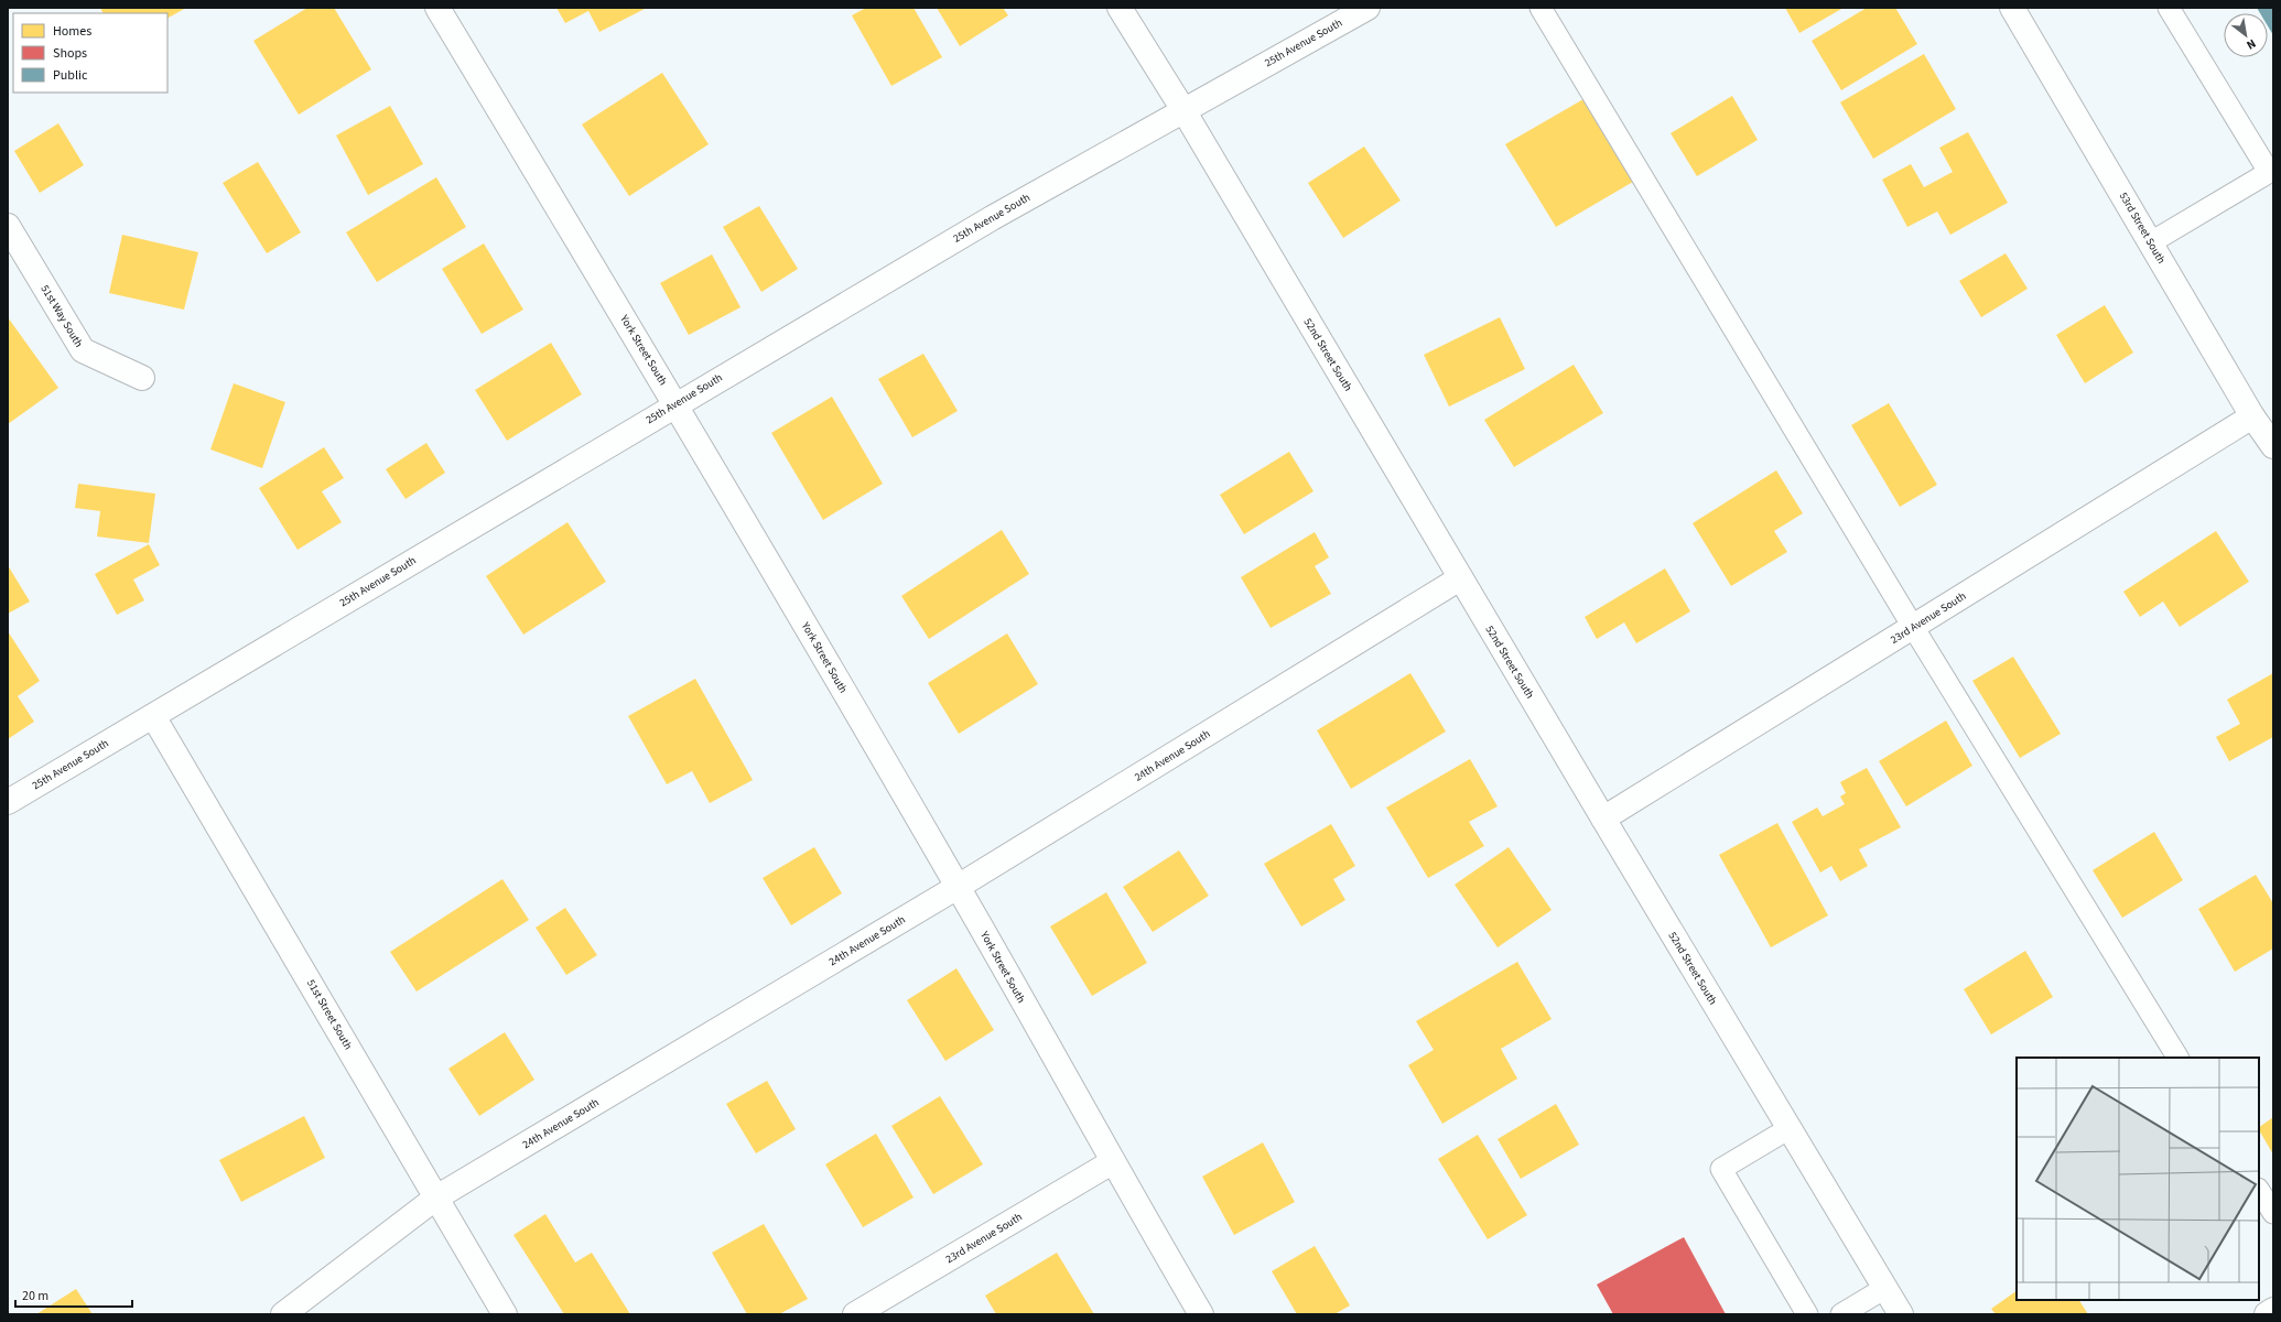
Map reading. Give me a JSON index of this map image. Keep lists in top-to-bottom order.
{
  "streets": {
    "street": [
      "25th Avenue South",
      "53rd Street South",
      "51st Way South",
      "York Street South",
      "52nd Street South",
      "23rd Avenue South",
      "24th Avenue South",
      "51st Street South"
    ]
  },
  "crossings": [
    ["25th Avenue South", "York Street South"],
    ["25th Avenue South", "52nd Street South"],
    ["25th Avenue South", "51st Street South"],
    ["53rd Street South", "23rd Avenue South"],
    ["York Street South", "23rd Avenue South"],
    ["York Street South", "24th Avenue South"],
    ["52nd Street South", "23rd Avenue South"],
    ["52nd Street South", "24th Avenue South"],
    ["24th Avenue South", "51st Street South"]
  ],
  "legend": ["Homes", "Shops", "Public"],
  "scale_bar": "20 m",
  "north": "bottom right"
}
